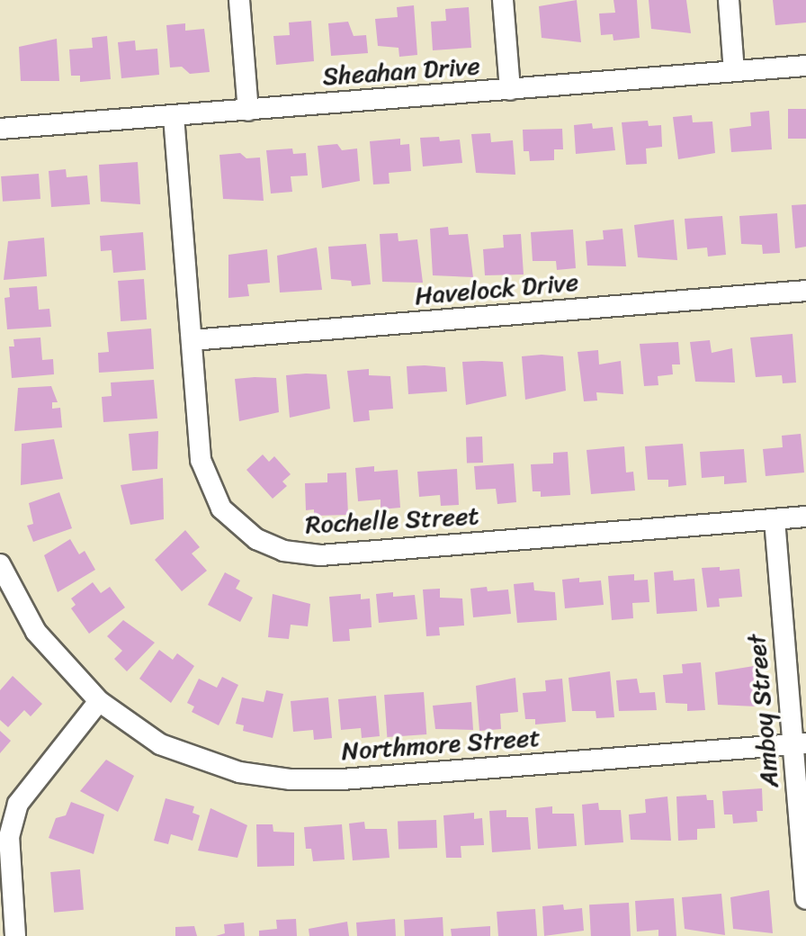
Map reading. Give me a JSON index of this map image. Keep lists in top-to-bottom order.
{
  "streets": {
    "street": [
      "Sheahan Drive",
      "Havelock Drive",
      "Rochelle Street",
      "Amboy Street",
      "Northmore Street"
    ]
  },
  "crossings": [
    ["Sheahan Drive", "Rochelle Street"],
    ["Havelock Drive", "Rochelle Street"],
    ["Rochelle Street", "Amboy Street"],
    ["Amboy Street", "Northmore Street"]
  ]
}
